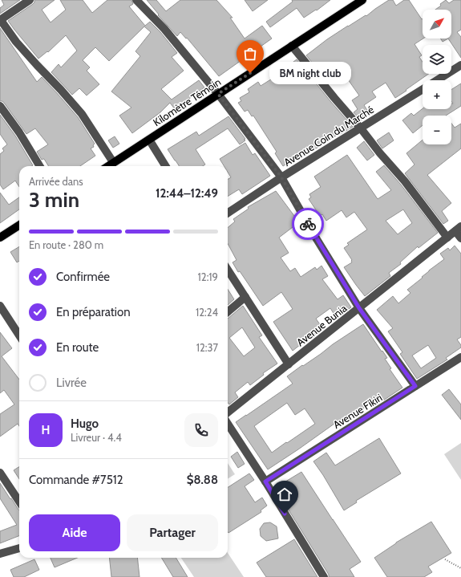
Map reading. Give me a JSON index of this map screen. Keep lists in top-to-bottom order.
{
  "streets": {
    "main road": ["Kilomètre Témoin"],
    "street": ["Avenue Coin du Marché", "Avenue Bunia", "Avenue Fikiri"]
  },
  "places": ["BM night club"],
  "north": "top right",
  "page": {
    "map_buttons": ["+", "−"],
    "bubble": "BM night club",
    "heading": ["3 min", "Arrivée dans", "12:44–12:49"],
    "panel": [
      "Hugo",
      "Livreur · 4.4",
      "Commande #7512",
      "$8.88"
    ],
    "bar": "En route · 280 m",
    "list": [
      ["Confirmée", "12:19"],
      ["En préparation", "12:24"],
      ["En route", "12:37"],
      "Livrée"
    ],
    "round": "H",
    "buttons": ["Aide", "Partager"]
  }
}
